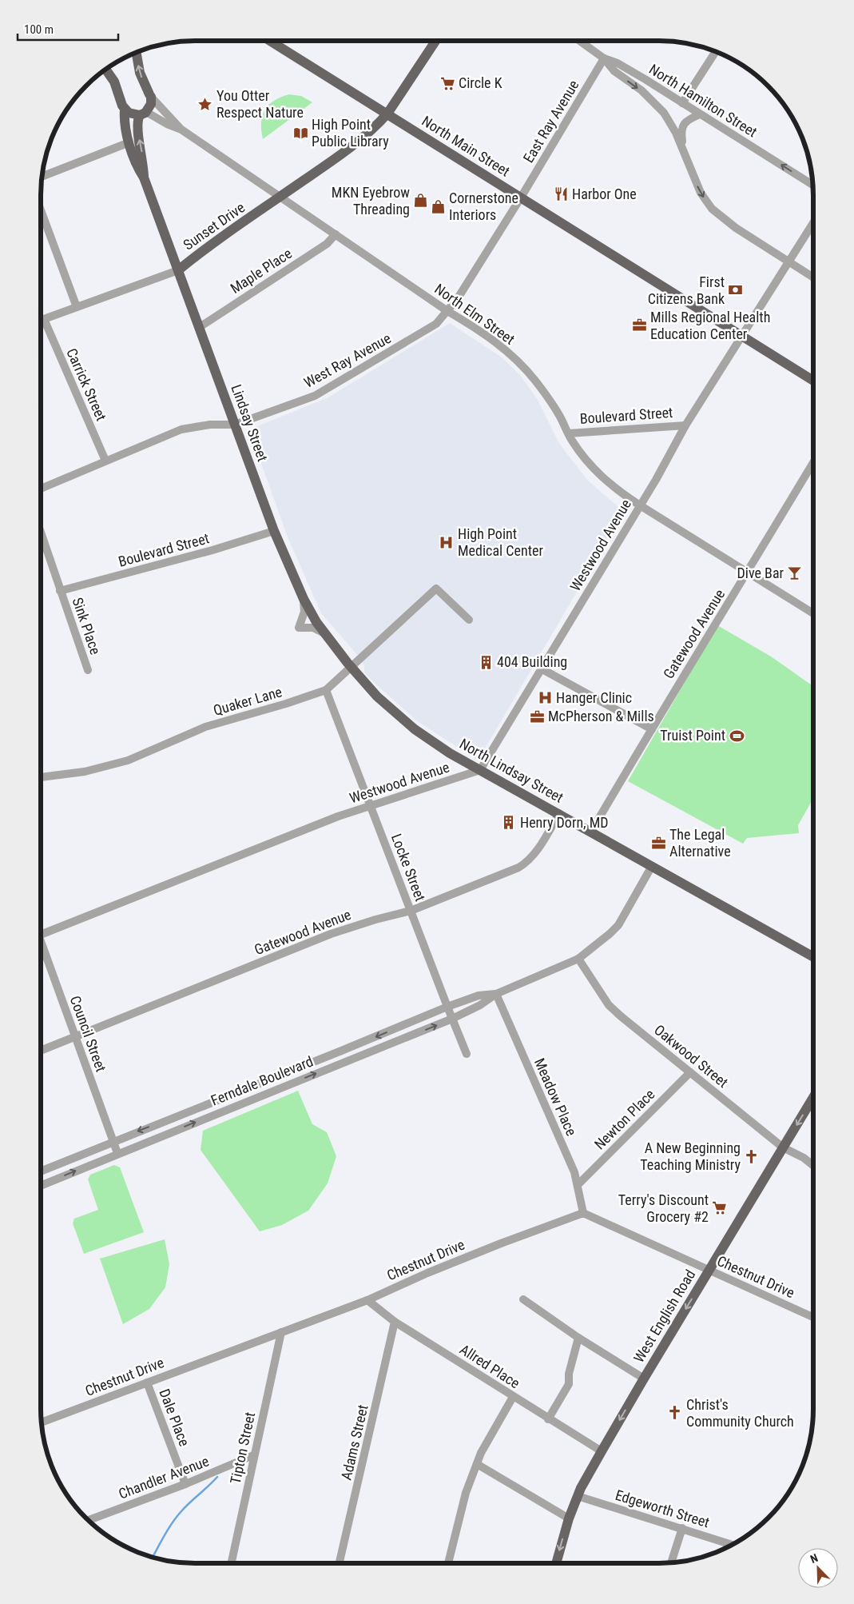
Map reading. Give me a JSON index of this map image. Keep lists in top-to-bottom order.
{
  "streets": {
    "main road": [
      "North Main Street",
      "Sunset Drive",
      "Lindsay Street",
      "North Lindsay Street",
      "West English Road"
    ],
    "street": [
      "North Hamilton Street",
      "East Ray Avenue",
      "Maple Place",
      "North Elm Street",
      "West Ray Avenue",
      "Carrick Street",
      "Boulevard Street",
      "Westwood Avenue",
      "Sink Place",
      "Gatewood Avenue",
      "Quaker Lane",
      "Locke Street",
      "Council Street",
      "Oakwood Street",
      "Ferndale Boulevard",
      "Meadow Place",
      "Newton Place",
      "Chestnut Drive",
      "Allred Place",
      "Dale Place",
      "Adams Street",
      "Tipton Street",
      "Chandler Avenue",
      "Edgeworth Street"
    ]
  },
  "crossings": [
    ["North Hamilton Street", "East Ray Avenue"],
    ["East Ray Avenue", "North Main Street"],
    ["East Ray Avenue", "West Ray Avenue"],
    ["North Main Street", "Sunset Drive"],
    ["North Main Street", "West Ray Avenue"],
    ["North Main Street", "Westwood Avenue"],
    ["Sunset Drive", "North Elm Street"],
    ["Sunset Drive", "Carrick Street"],
    ["Sunset Drive", "Lindsay Street"],
    ["Maple Place", "North Elm Street"],
    ["Maple Place", "Lindsay Street"],
    ["North Elm Street", "West Ray Avenue"],
    ["North Elm Street", "Boulevard Street"],
    ["North Elm Street", "Westwood Avenue"],
    ["North Elm Street", "Gatewood Avenue"],
    ["West Ray Avenue", "Carrick Street"],
    ["West Ray Avenue", "Lindsay Street"],
    ["Boulevard Street", "Lindsay Street"],
    ["Boulevard Street", "Westwood Avenue"],
    ["Boulevard Street", "Sink Place"],
    ["Lindsay Street", "Quaker Lane"],
    ["Lindsay Street", "North Lindsay Street"],
    ["Westwood Avenue", "North Lindsay Street"],
    ["Westwood Avenue", "Locke Street"],
    ["Gatewood Avenue", "North Lindsay Street"],
    ["Gatewood Avenue", "Locke Street"],
    ["Gatewood Avenue", "Council Street"],
    ["Quaker Lane", "North Lindsay Street"],
    ["Quaker Lane", "Locke Street"],
    ["North Lindsay Street", "Ferndale Boulevard"],
    ["Locke Street", "Ferndale Boulevard"],
    ["Council Street", "Ferndale Boulevard"],
    ["Oakwood Street", "Ferndale Boulevard"],
    ["Oakwood Street", "Newton Place"],
    ["Oakwood Street", "West English Road"],
    ["Ferndale Boulevard", "Meadow Place"],
    ["Meadow Place", "Newton Place"],
    ["Meadow Place", "Chestnut Drive"],
    ["Chestnut Drive", "West English Road"],
    ["Chestnut Drive", "Allred Place"],
    ["Chestnut Drive", "Dale Place"],
    ["Chestnut Drive", "Tipton Street"],
    ["West English Road", "Allred Place"],
    ["West English Road", "Edgeworth Street"],
    ["Allred Place", "Adams Street"],
    ["Dale Place", "Chandler Avenue"],
    ["Tipton Street", "Chandler Avenue"]
  ],
  "one_way": ["West English Road"],
  "places": {
    "supermarket": ["Circle K", "Terry's Discount Grocery #2"],
    "place": ["You Otter Respect Nature"],
    "library": ["High Point Public Library"],
    "restaurant": ["Harbor One"],
    "shop": ["MKN Eyebrow Threading", "Cornerstone Interiors"],
    "bank": ["First Citizens Bank"],
    "office": ["Mills Regional Health Education Center", "McPherson & Mills", "The Legal Alternative"],
    "hospital": ["High Point Medical Center", "Hanger Clinic"],
    "bar": ["Dive Bar"],
    "building": ["404 Building", "Henry Dorn, MD"],
    "sports": ["Truist Point"],
    "church": ["A New Beginning Teaching Ministry", "Christ's Community Church"]
  },
  "scale_bar": "100 m",
  "north": "top left"
}
